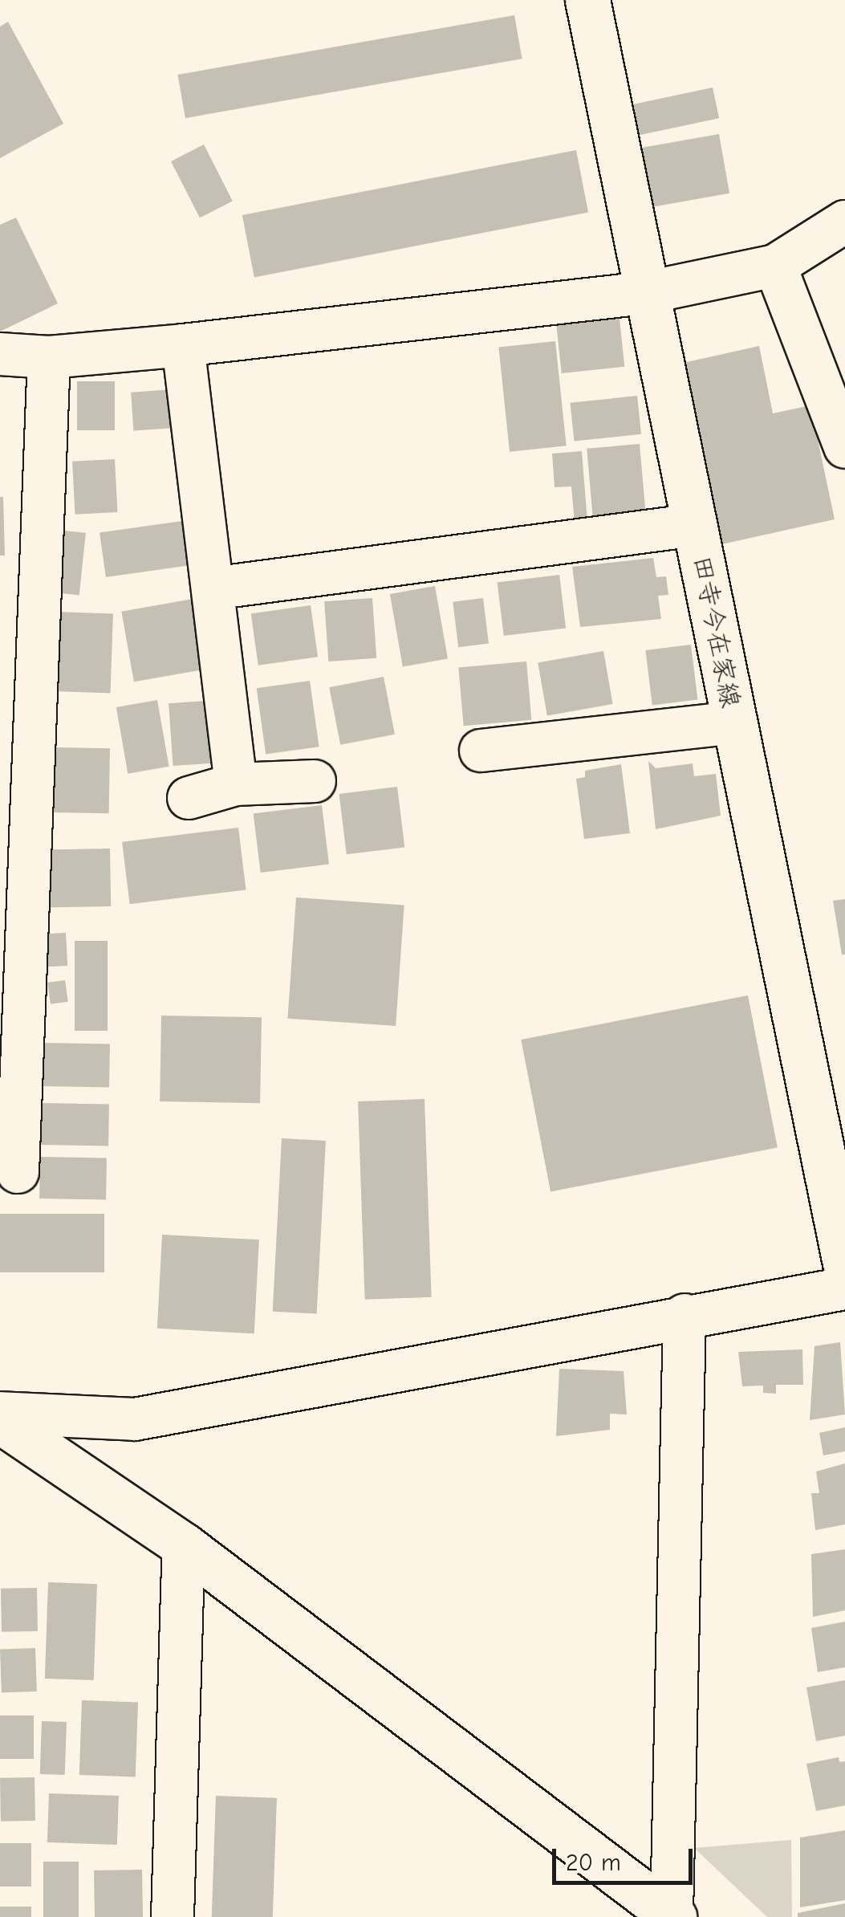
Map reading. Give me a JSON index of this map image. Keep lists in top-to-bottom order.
{
  "streets": {
    "main road": ["田寺今在家線"]
  },
  "scale_bar": "20 m"
}
